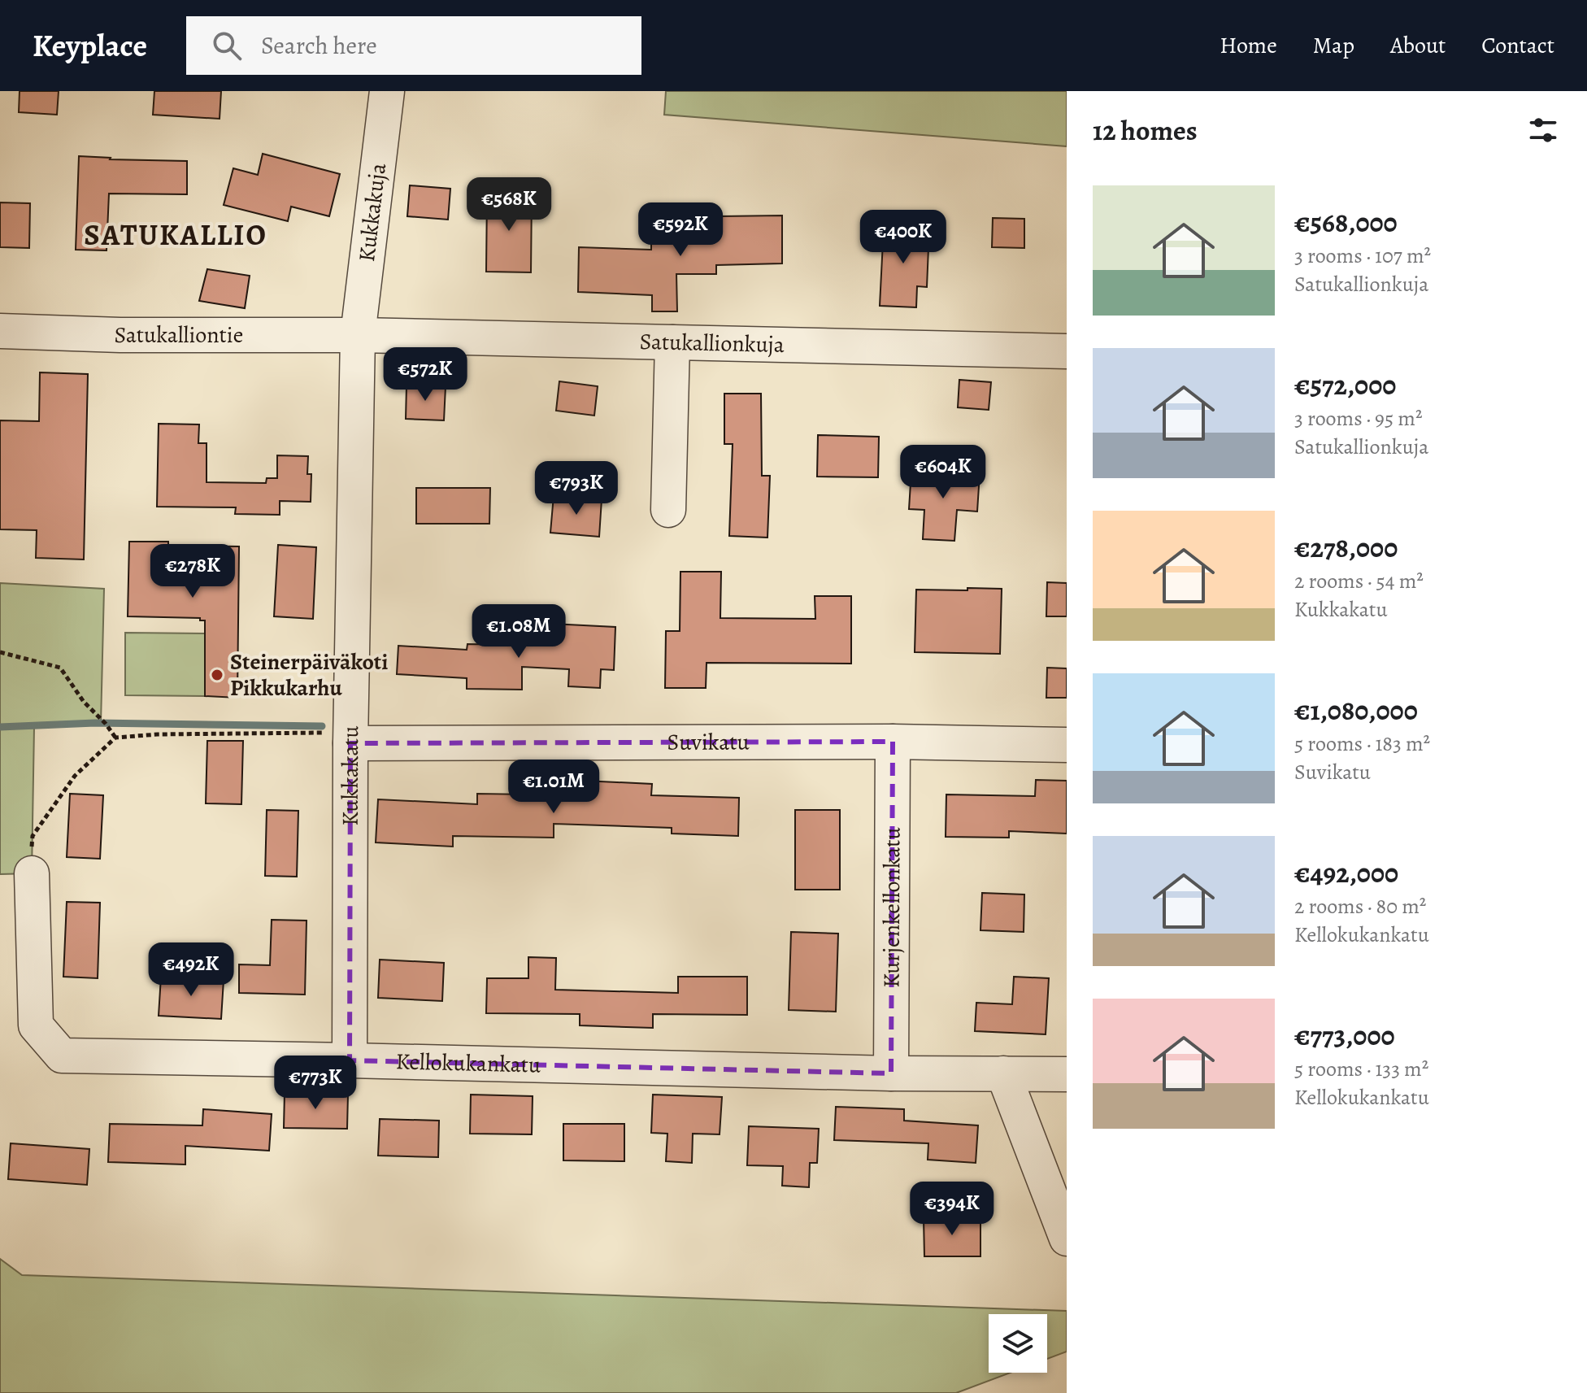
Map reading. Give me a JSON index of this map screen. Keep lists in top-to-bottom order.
{
  "streets": {
    "street": [
      "Kukkakuja",
      "Satukalliontie",
      "Satukallionkuja",
      "Suvikatu",
      "Kukkakatu",
      "Kurjenkellonkatu",
      "Kellokukankatu"
    ]
  },
  "crossings": [
    ["Kukkakuja", "Satukalliontie"],
    ["Kukkakuja", "Satukallionkuja"],
    ["Kukkakuja", "Kukkakatu"],
    ["Satukalliontie", "Satukallionkuja"],
    ["Satukalliontie", "Kukkakatu"],
    ["Satukallionkuja", "Kukkakatu"],
    ["Suvikatu", "Kukkakatu"],
    ["Suvikatu", "Kurjenkellonkatu"],
    ["Kukkakatu", "Kellokukankatu"],
    ["Kurjenkellonkatu", "Kellokukankatu"]
  ],
  "districts": ["SATUKALLIO"],
  "places": ["Steinerpäiväkoti Pikkukarhu"],
  "page": {
    "header": "Keyplace",
    "search": "Search here",
    "nav": [
      "Home",
      "Map",
      "About",
      "Contact"
    ],
    "heading": "12 homes",
    "list": [
      {
        "name": "€568,000",
        "note": "3 rooms · 107 m² · Satukallionkuja"
      },
      {
        "name": "€572,000",
        "note": "3 rooms · 95 m² · Satukallionkuja"
      },
      {
        "name": "€278,000",
        "note": "2 rooms · 54 m² · Kukkakatu"
      },
      {
        "name": "€1,080,000",
        "note": "5 rooms · 183 m² · Suvikatu"
      },
      {
        "name": "€492,000",
        "note": "2 rooms · 80 m² · Kellokukankatu"
      },
      {
        "name": "€773,000",
        "note": "5 rooms · 133 m² · Kellokukankatu"
      }
    ],
    "price": [
      "€568K",
      "€592K",
      "€400K",
      "€572K",
      "€604K",
      "€793K",
      "€278K",
      "€1.08M",
      "€1.01M",
      "€492K",
      "€773K",
      "€394K"
    ]
  }
}
